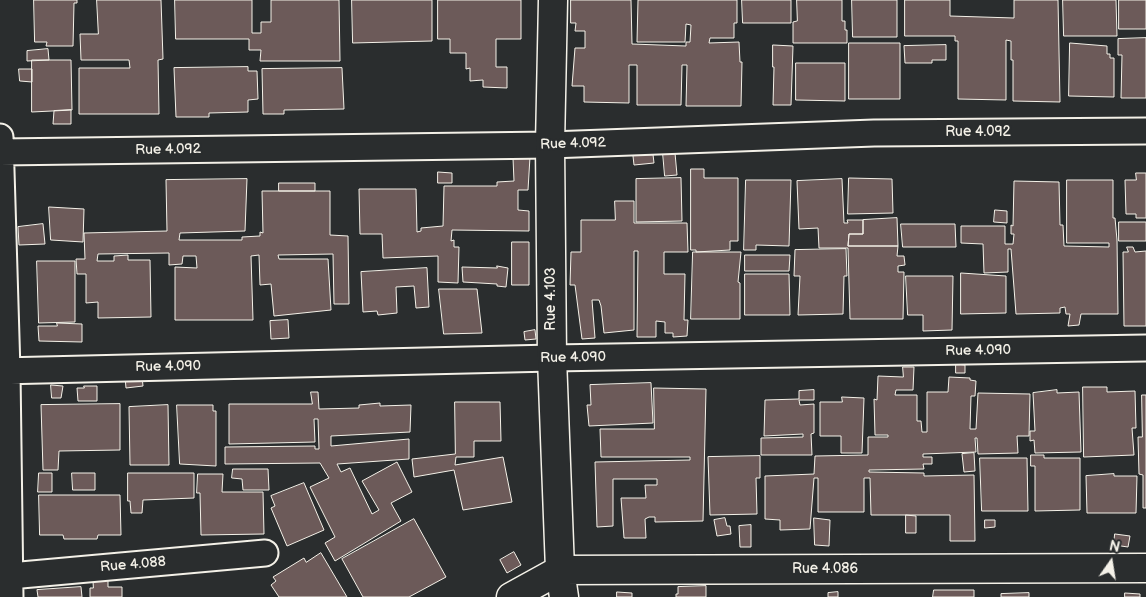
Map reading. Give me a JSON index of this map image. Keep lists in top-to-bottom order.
{
  "streets": {
    "street": [
      "Rue 4.092",
      "Rue 4.103",
      "Rue 4.090",
      "Rue 4.088",
      "Rue 4.086"
    ]
  },
  "crossings": [
    ["Rue 4.092", "Rue 4.103"],
    ["Rue 4.103", "Rue 4.090"],
    ["Rue 4.103", "Rue 4.086"]
  ],
  "north": "top"
}
